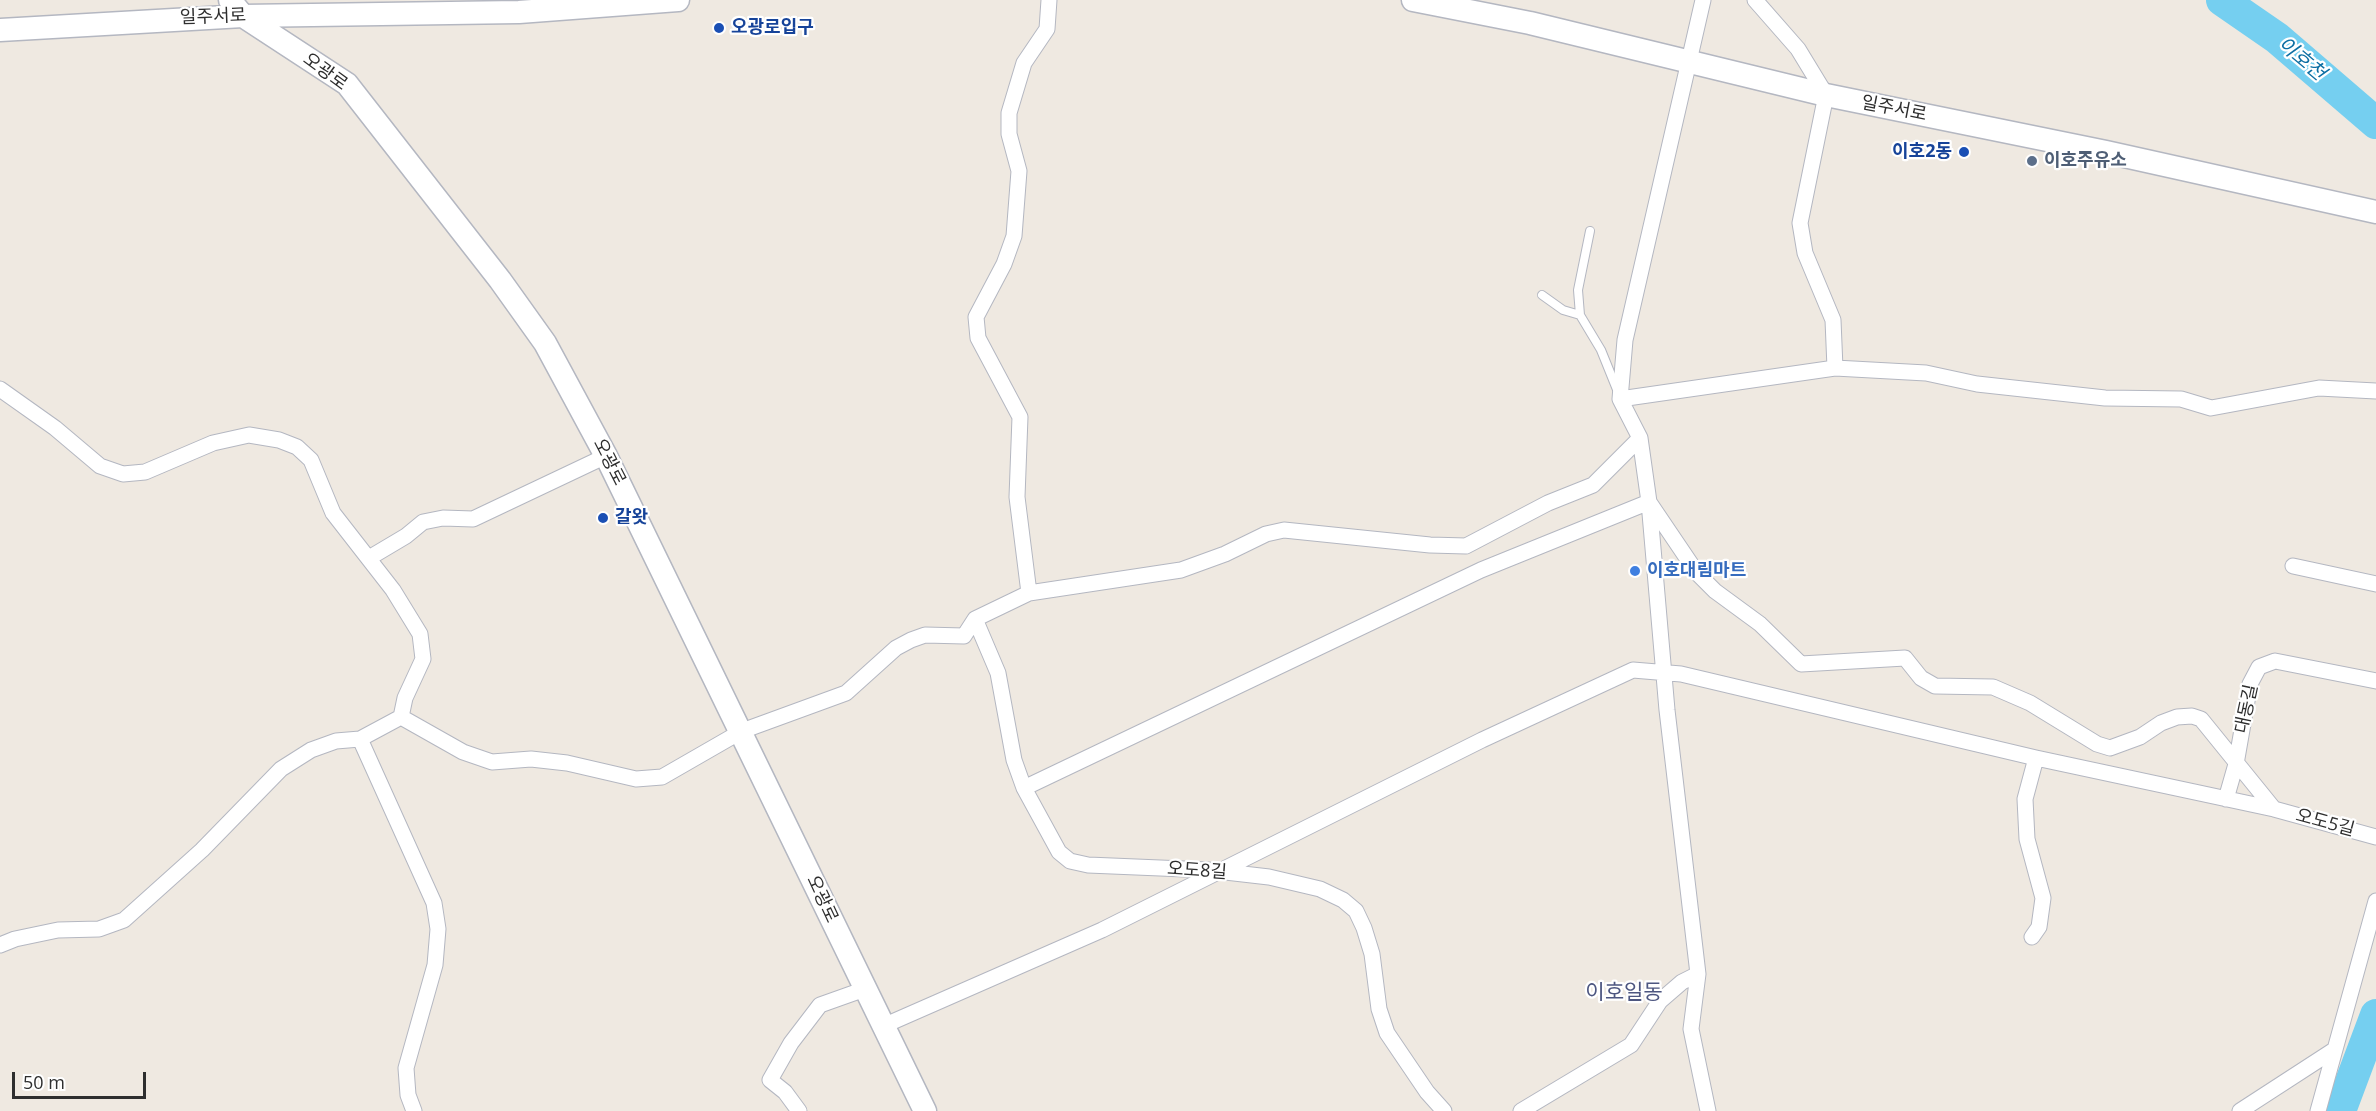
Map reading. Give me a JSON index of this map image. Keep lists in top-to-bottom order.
{
  "streets": {
    "main road": ["일주서로", "오광로"],
    "street": ["대동길", "오도5길", "오도8길"]
  },
  "crossings": [
    ["일주서로", "오광로"],
    ["오광로", "오도5길"],
    ["대동길", "오도5길"],
    ["오도5길", "오도8길"]
  ],
  "districts": ["이호일동"],
  "water": ["이호천"],
  "places": [
    "오광로입구",
    "이호2동",
    "이호주유소",
    "갈왓",
    "이호대림마트"
  ],
  "scale_bar": "50 m"
}
